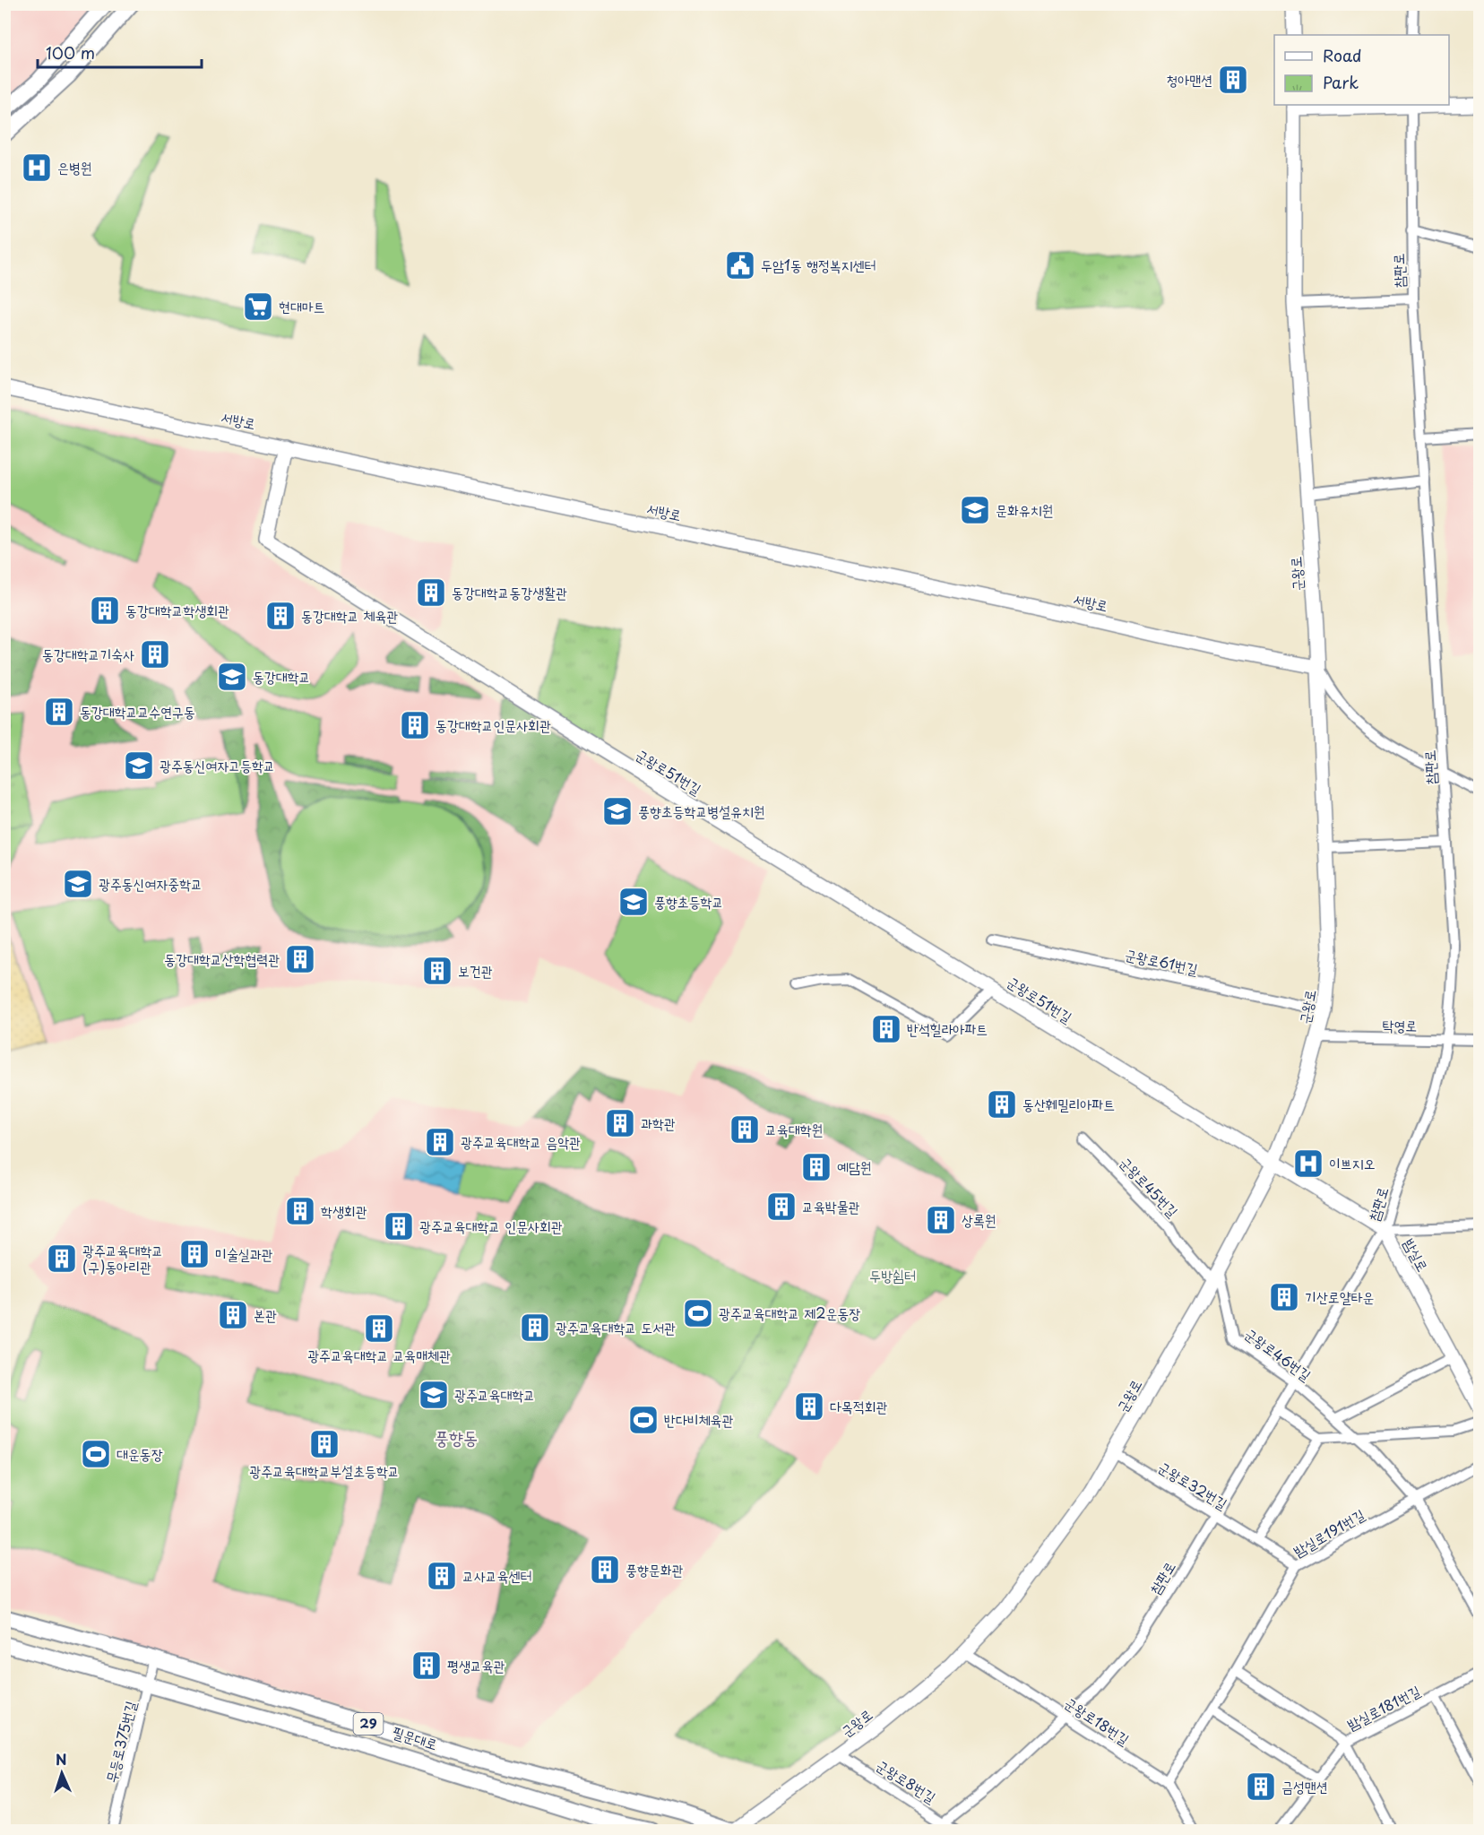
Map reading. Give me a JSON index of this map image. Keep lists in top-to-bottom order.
{
  "streets": {
    "main road": [
      "서방로",
      "군왕로",
      "군왕로51번길",
      "밤실로",
      "29",
      "필문대로"
    ],
    "street": [
      "참판로",
      "군왕로61번길",
      "탁영로",
      "군왕로45번길",
      "군왕로46번길",
      "군왕로32번길",
      "밤실로191번길",
      "밤실로181번길",
      "군왕로18번길",
      "무등로375번길",
      "군왕로8번길"
    ]
  },
  "crossings": [
    ["참판로", "탁영로"],
    ["참판로", "밤실로"],
    ["참판로", "군왕로46번길"],
    ["참판로", "군왕로32번길"],
    ["참판로", "군왕로18번길"],
    ["참판로", "군왕로8번길"],
    ["서방로", "군왕로"],
    ["서방로", "군왕로51번길"],
    ["군왕로", "군왕로51번길"],
    ["군왕로", "군왕로61번길"],
    ["군왕로", "탁영로"],
    ["군왕로", "군왕로45번길"],
    ["군왕로", "밤실로"],
    ["군왕로", "군왕로46번길"],
    ["군왕로", "군왕로32번길"],
    ["군왕로", "군왕로18번길"],
    ["군왕로", "필문대로"],
    ["군왕로", "군왕로8번길"],
    ["군왕로51번길", "밤실로"],
    ["군왕로46번길", "밤실로191번길"],
    ["군왕로32번길", "밤실로191번길"],
    ["밤실로191번길", "밤실로181번길"],
    ["밤실로191번길", "군왕로18번길"],
    ["필문대로", "무등로375번길"]
  ],
  "districts": ["풍향동"],
  "parks": ["두방쉼터"],
  "places": {
    "building": [
      "청아맨션",
      "동강대학교동강생활관",
      "동강대학교학생회관",
      "동강대학교 체육관",
      "동강대학교기숙사",
      "동강대학교교수연구동",
      "동강대학교인문사회관",
      "동강대학교산학협력관",
      "보건관",
      "반석힐라아파트",
      "동산훼밀리아파트",
      "과학관",
      "교육대학원",
      "광주교육대학교 음악관",
      "예담원",
      "교육박물관",
      "학생회관",
      "상록원",
      "광주교육대학교 인문사회관",
      "미술실과관",
      "광주교육대학교 (구)동아리관",
      "기산로얄타운",
      "본관",
      "광주교육대학교 도서관",
      "광주교육대학교 교육매체관",
      "다목적회관",
      "광주교육대학교부설초등학교",
      "풍향문화관",
      "교사교육센터",
      "평생교육관",
      "금성맨션"
    ],
    "hospital": ["은병원", "이쁘지오"],
    "public building": ["두암1동 행정복지센터"],
    "supermarket": ["현대마트"],
    "school or university": [
      "문화유치원",
      "동강대학교",
      "광주동신여자고등학교",
      "풍향초등학교병설유치원",
      "광주동신여자중학교",
      "풍향초등학교",
      "광주교육대학교"
    ],
    "sports": ["광주교육대학교 제2운동장", "반다비체육관", "대운동장"]
  },
  "legend": ["Road", "Park"],
  "scale_bar": "100 m",
  "north": "top"
}
